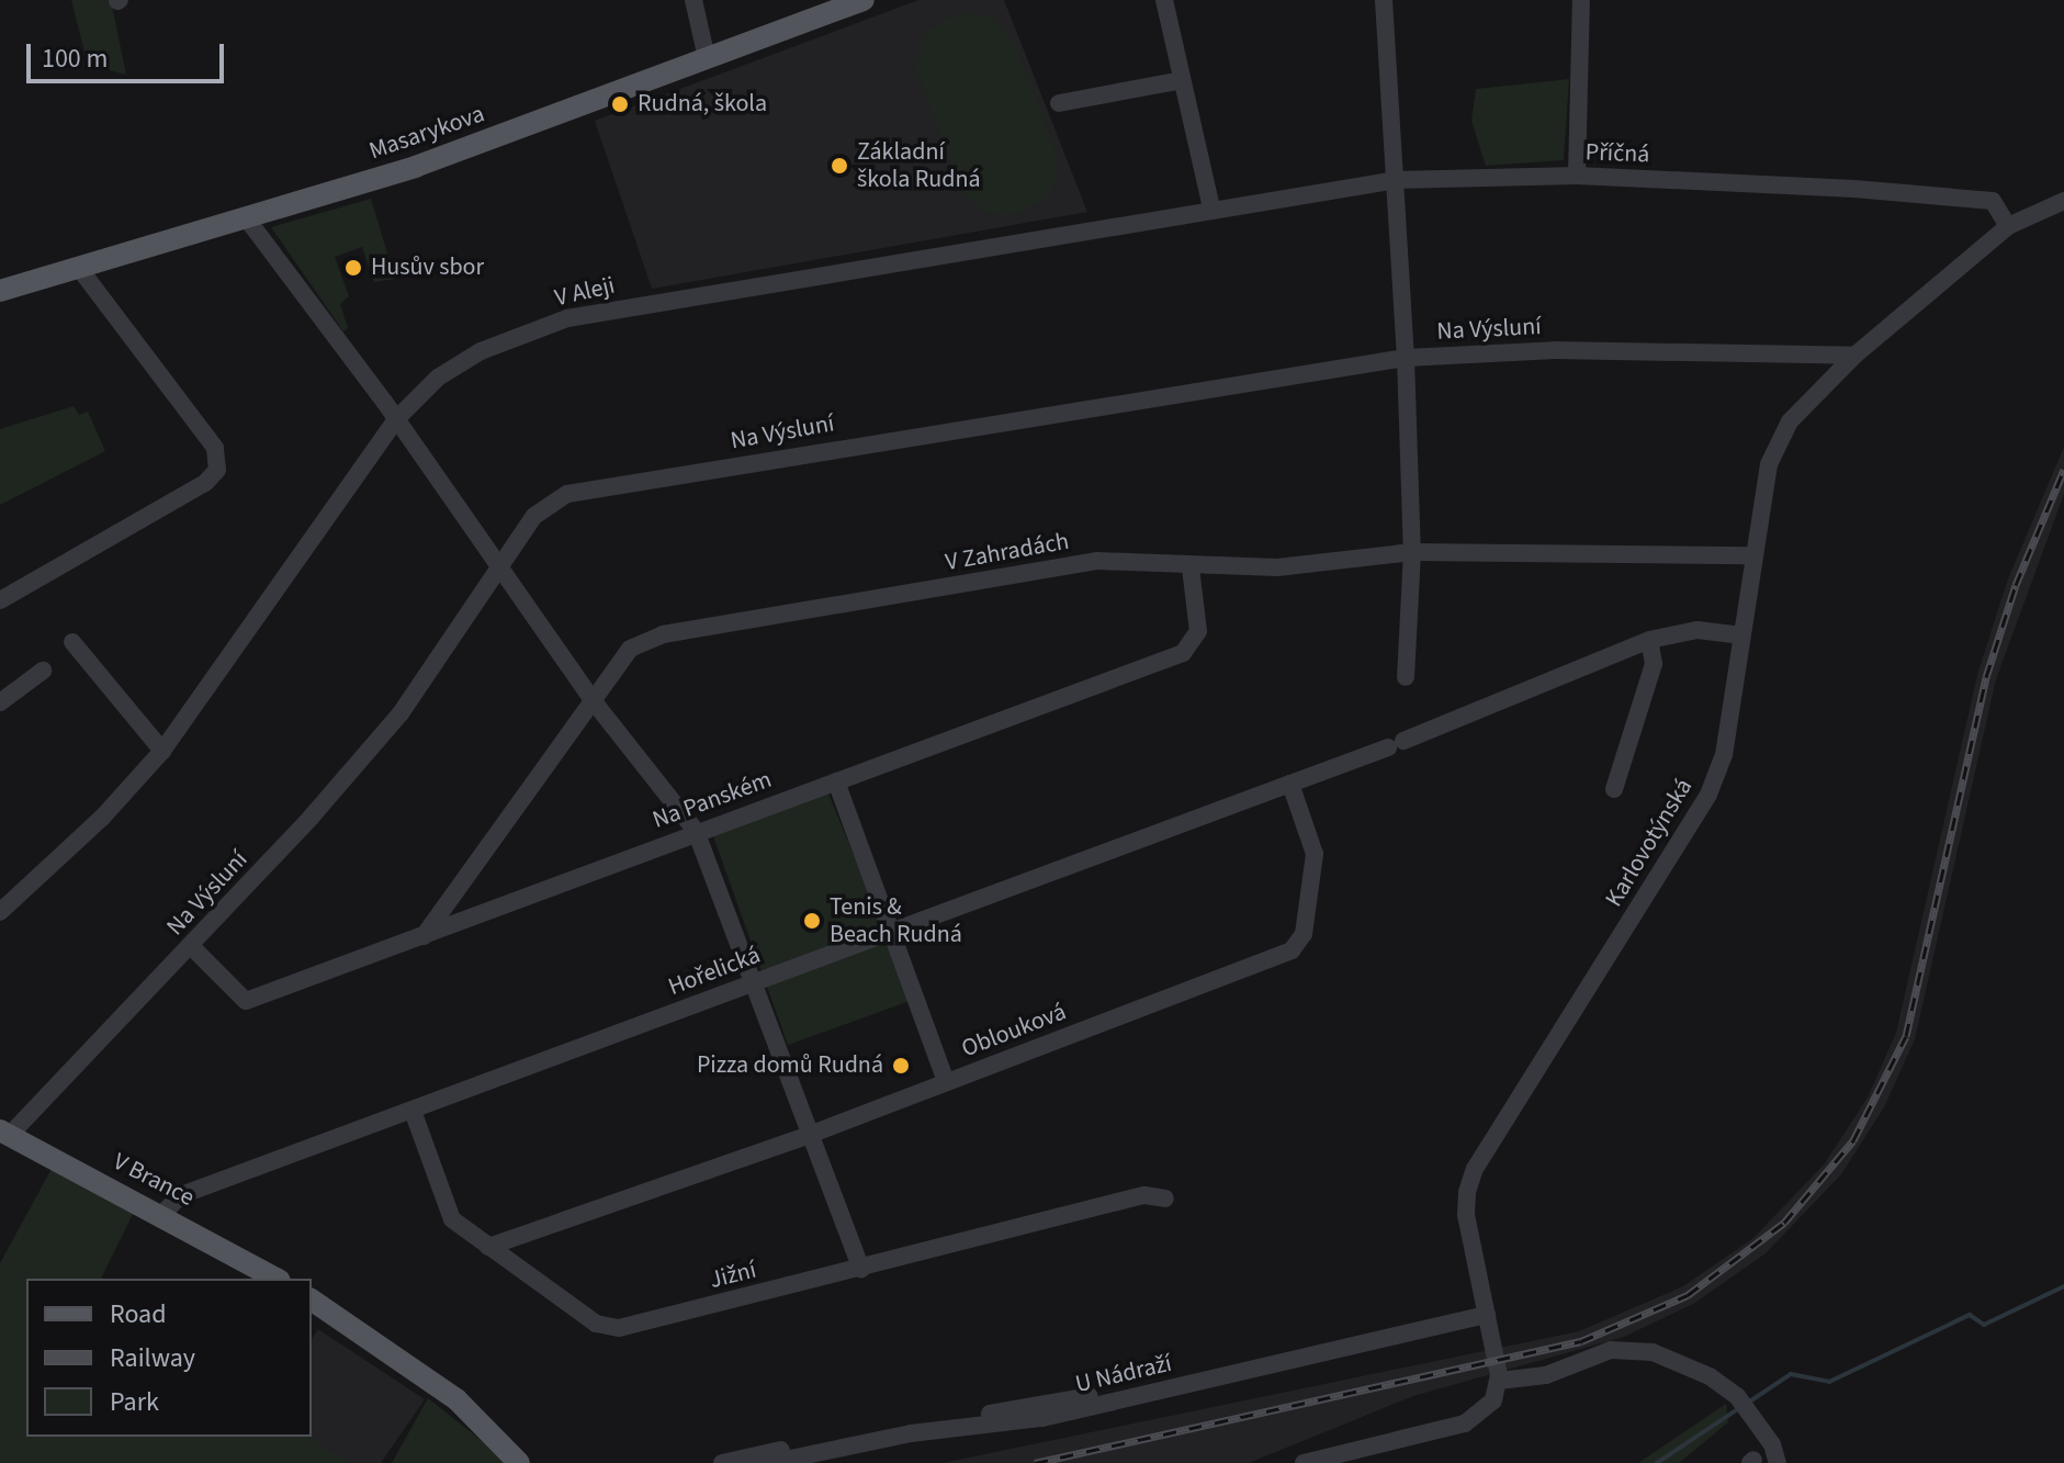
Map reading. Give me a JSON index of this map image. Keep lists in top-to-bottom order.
{
  "streets": {
    "main road": ["Masarykova", "V Brance"],
    "street": [
      "Příčná",
      "V Aleji",
      "Na Výsluní",
      "V Zahradách",
      "Na Panském",
      "Karlovotýnská",
      "Hořelická",
      "Oblouková",
      "Jižní",
      "U Nádraží"
    ]
  },
  "crossings": [
    ["Příčná", "V Aleji"],
    ["Příčná", "Karlovotýnská"],
    ["Na Výsluní", "Na Panském"],
    ["Na Výsluní", "Karlovotýnská"],
    ["Na Výsluní", "V Brance"],
    ["V Zahradách", "Na Panském"],
    ["V Zahradách", "Karlovotýnská"],
    ["Karlovotýnská", "U Nádraží"],
    ["Hořelická", "Oblouková"],
    ["Hořelická", "V Brance"],
    ["Hořelická", "Jižní"],
    ["Oblouková", "Jižní"]
  ],
  "places": [
    "Rudná, škola",
    "Základní škola Rudná",
    "Husův sbor",
    "Tenis & Beach Rudná",
    "Pizza domů Rudná"
  ],
  "legend": ["Road", "Railway", "Park"],
  "scale_bar": "100 m"
}
